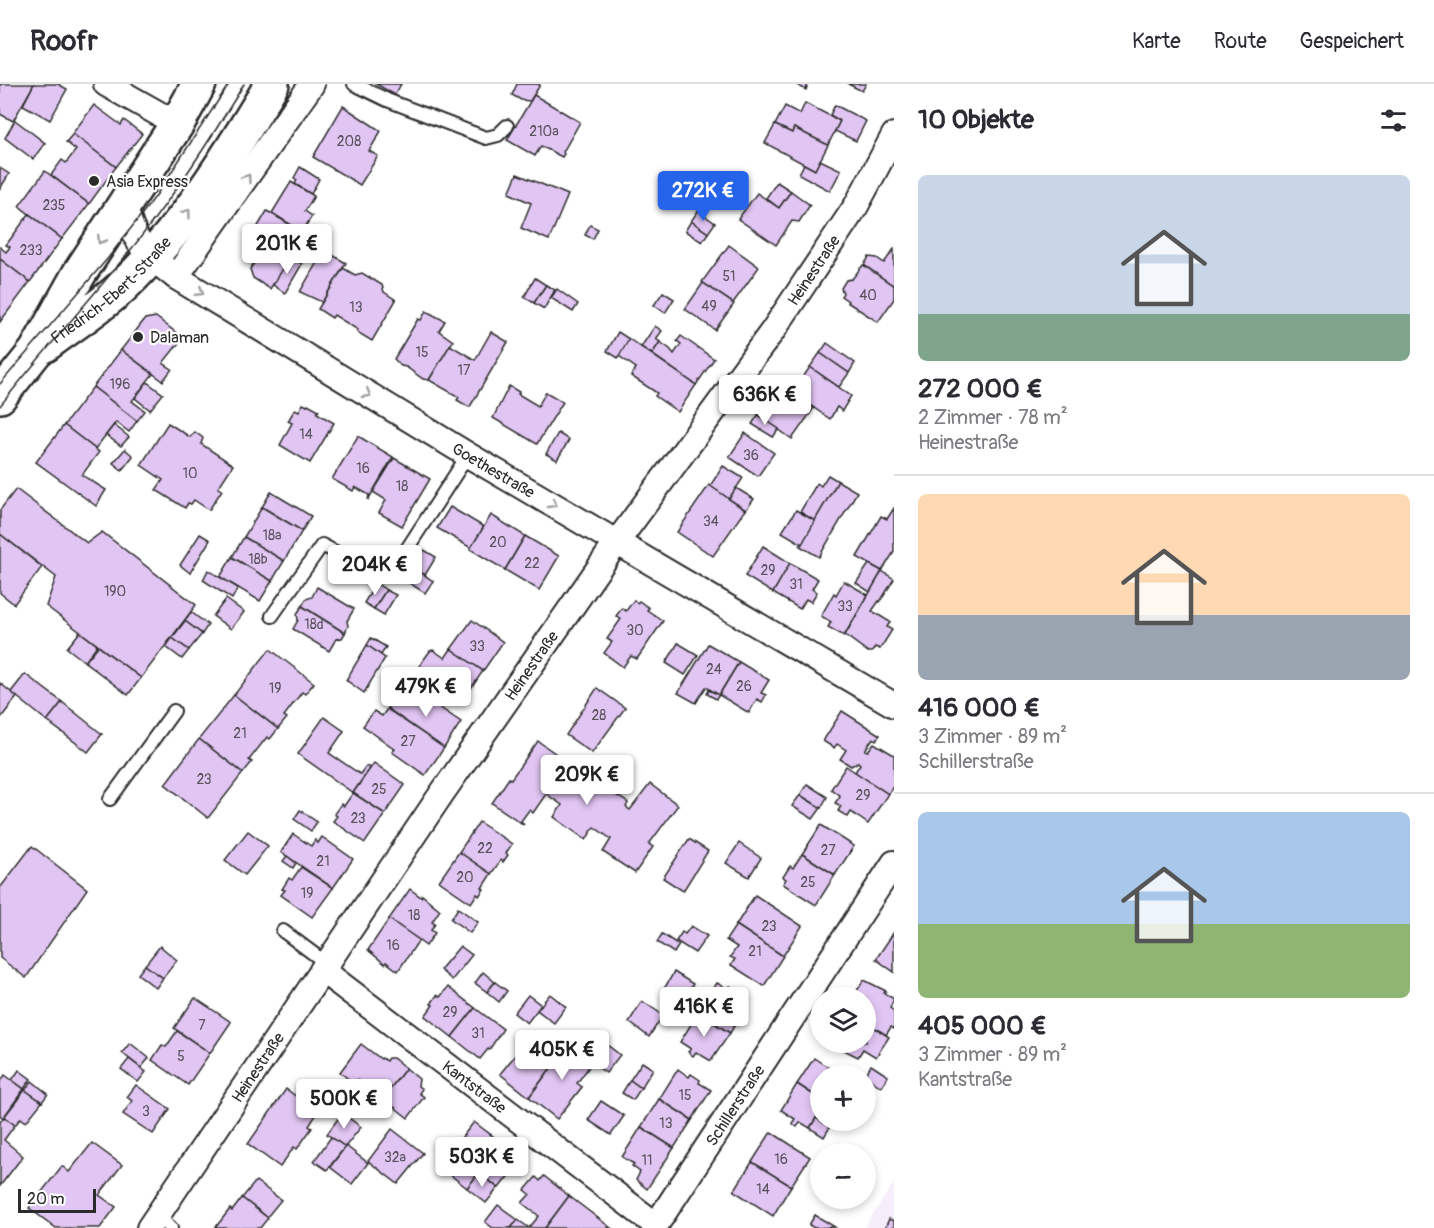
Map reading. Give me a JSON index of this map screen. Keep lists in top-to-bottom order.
{
  "streets": {
    "main road": ["Friedrich-Ebert-Straße"],
    "street": [
      "Heinestraße",
      "Goethestraße",
      "Kantstraße",
      "Schillerstraße"
    ]
  },
  "crossings": [
    ["Heinestraße", "Goethestraße"],
    ["Heinestraße", "Kantstraße"],
    ["Friedrich-Ebert-Straße", "Goethestraße"],
    ["Kantstraße", "Schillerstraße"]
  ],
  "one_way": ["Goethestraße"],
  "places": ["Asia Express", "Dalaman"],
  "house_numbers": [
    "210a",
    "208",
    "235",
    "233",
    "51",
    "40",
    "49",
    "13",
    "15",
    "17",
    "196",
    "14",
    "36",
    "16",
    "10",
    "18",
    "34",
    "18a",
    "20",
    "18b",
    "22",
    "29",
    "31",
    "190",
    "33",
    "18d",
    "30",
    "33",
    "24",
    "26",
    "19",
    "28",
    "21",
    "27",
    "23",
    "25",
    "29",
    "23",
    "22",
    "27",
    "21",
    "20",
    "25",
    "19",
    "18",
    "23",
    "16",
    "21",
    "29",
    "7",
    "31",
    "5",
    "15",
    "3",
    "13",
    "32a",
    "16",
    "11",
    "14"
  ],
  "scale_bar": "20 m",
  "page": {
    "header": "Roofr",
    "nav": ["Karte", "Route", "Gespeichert"],
    "heading": "10 Objekte",
    "list": [
      {
        "name": "272 000 €",
        "note": "2 Zimmer · 78 m² · Heinestraße"
      },
      {
        "name": "416 000 €",
        "note": "3 Zimmer · 89 m² · Schillerstraße"
      },
      {
        "name": "405 000 €",
        "note": "3 Zimmer · 89 m² · Kantstraße"
      }
    ],
    "price": [
      "272K €",
      "201K €",
      "636K €",
      "204K €",
      "479K €",
      "209K €",
      "416K €",
      "405K €",
      "500K €",
      "503K €"
    ],
    "map_buttons": ["+", "−"],
    "scale": "20 m"
  }
}
